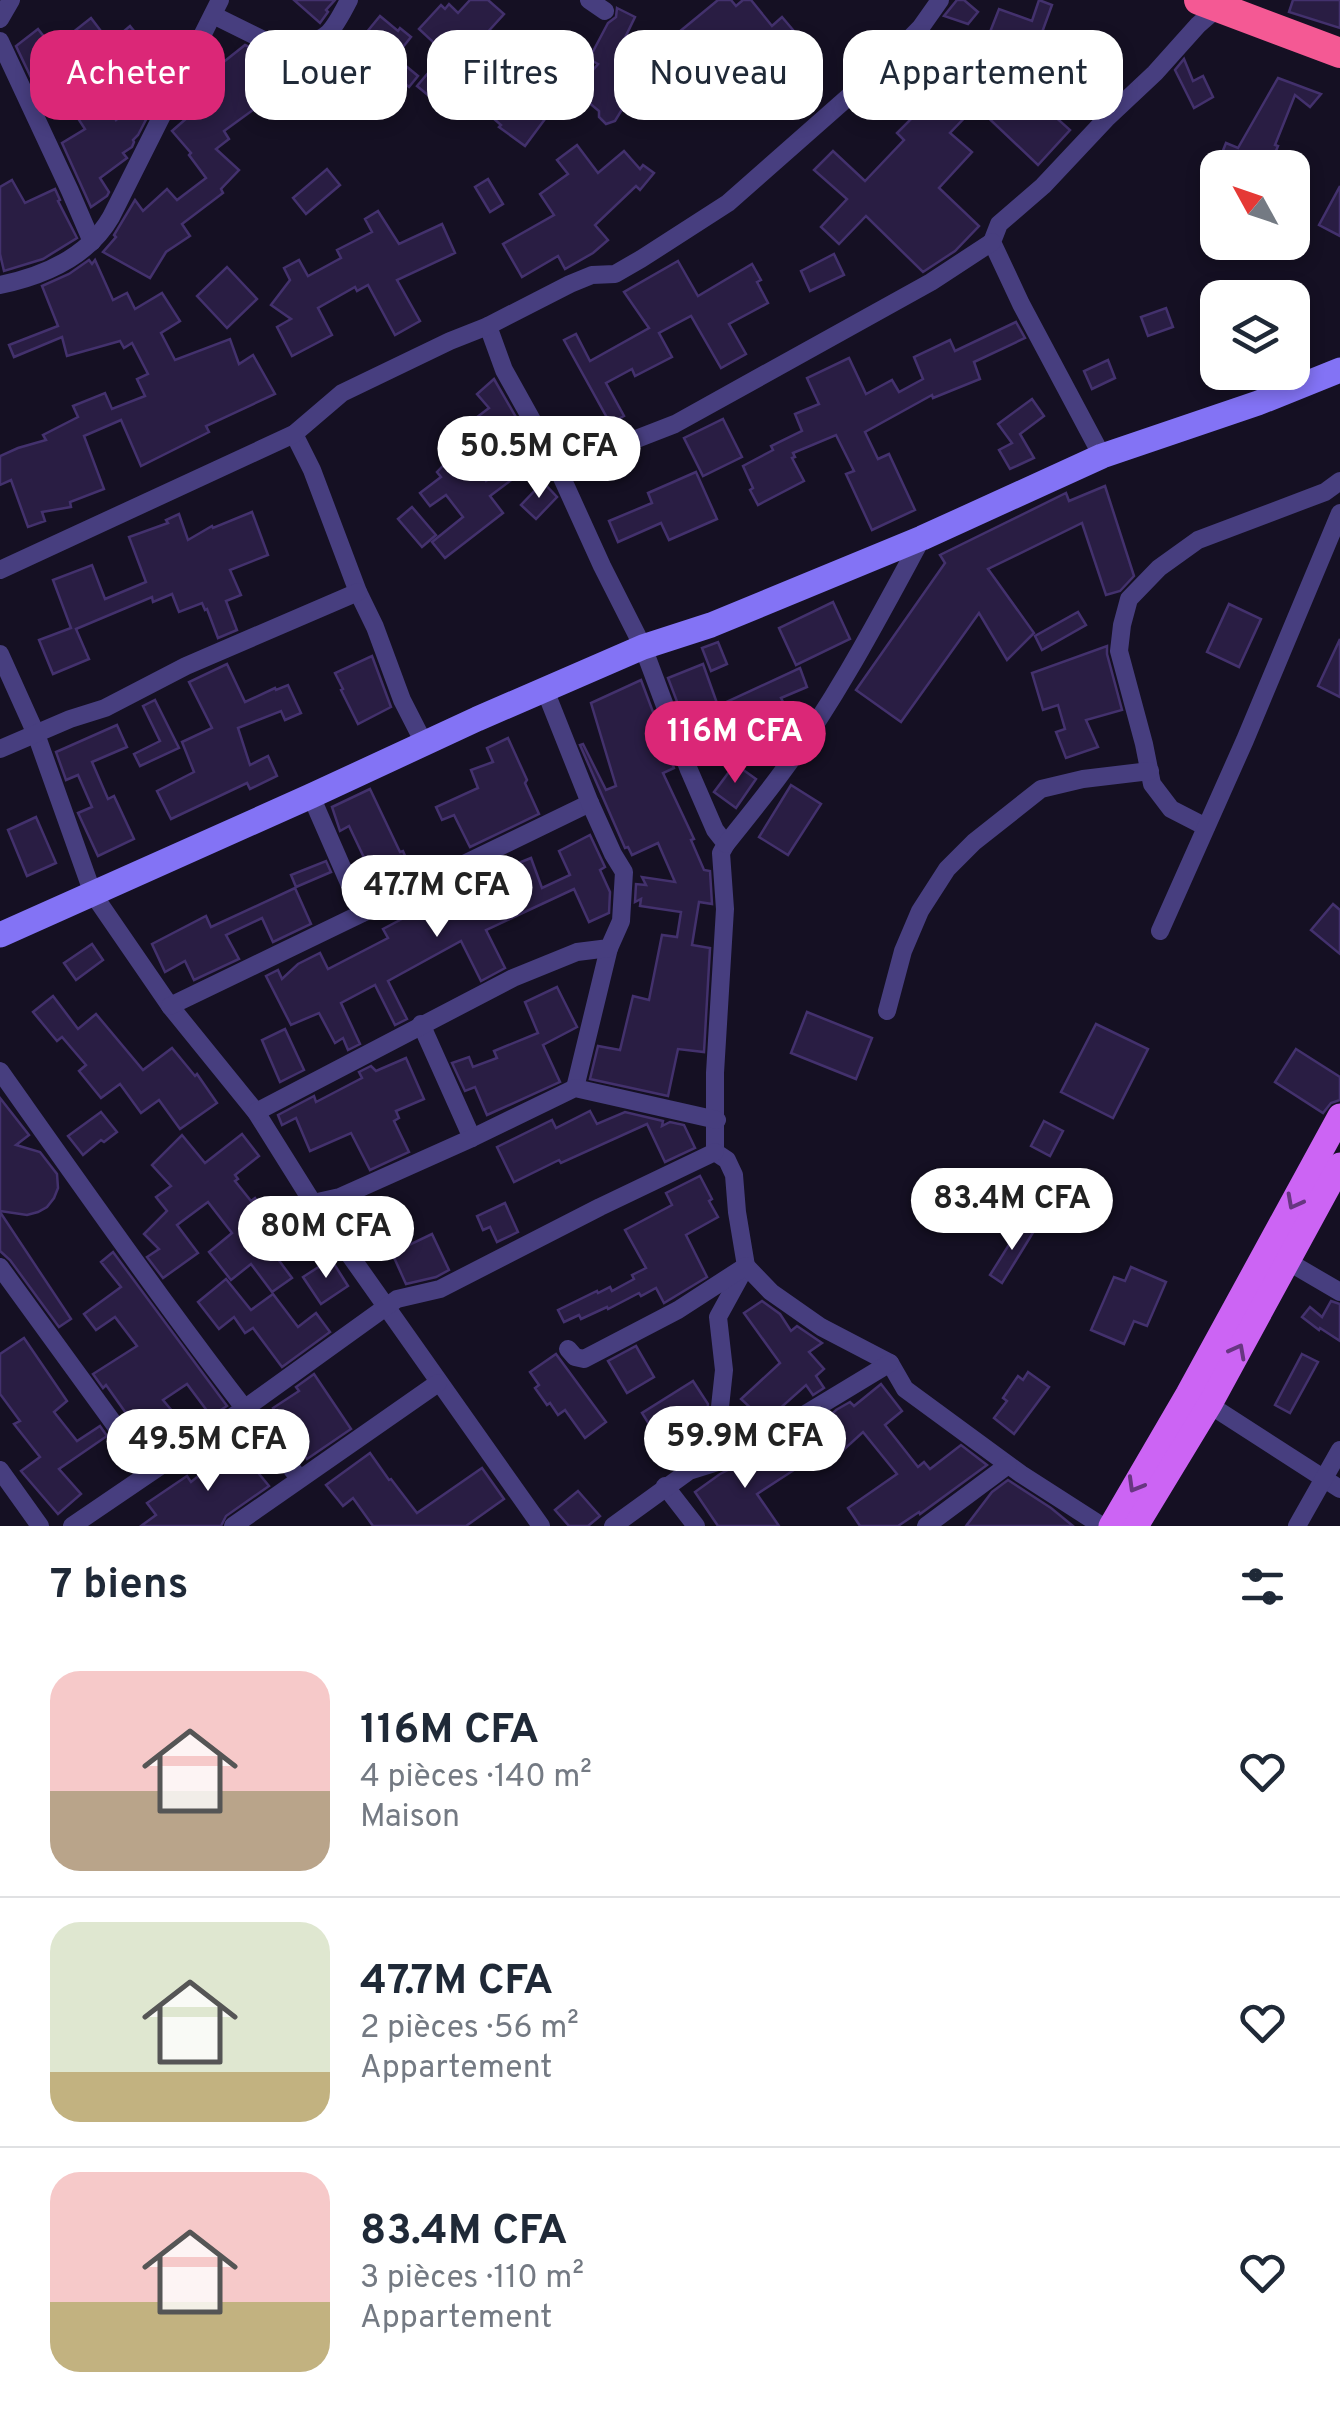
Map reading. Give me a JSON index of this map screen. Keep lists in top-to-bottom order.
{
  "north": "top left",
  "page": {
    "chip": [
      "Acheter",
      "Louer",
      "Filtres",
      "Nouveau",
      "Appartement"
    ],
    "price": [
      "50.5M CFA",
      "116M CFA",
      "47.7M CFA",
      "83.4M CFA",
      "80M CFA",
      "59.9M CFA",
      "49.5M CFA"
    ],
    "heading": "7 biens",
    "list": [
      {
        "name": "116M CFA",
        "note": "4 pièces · 140 m² · Maison"
      },
      {
        "name": "47.7M CFA",
        "note": "2 pièces · 56 m² · Appartement"
      },
      {
        "name": "83.4M CFA",
        "note": "3 pièces · 110 m² · Appartement"
      }
    ]
  }
}
